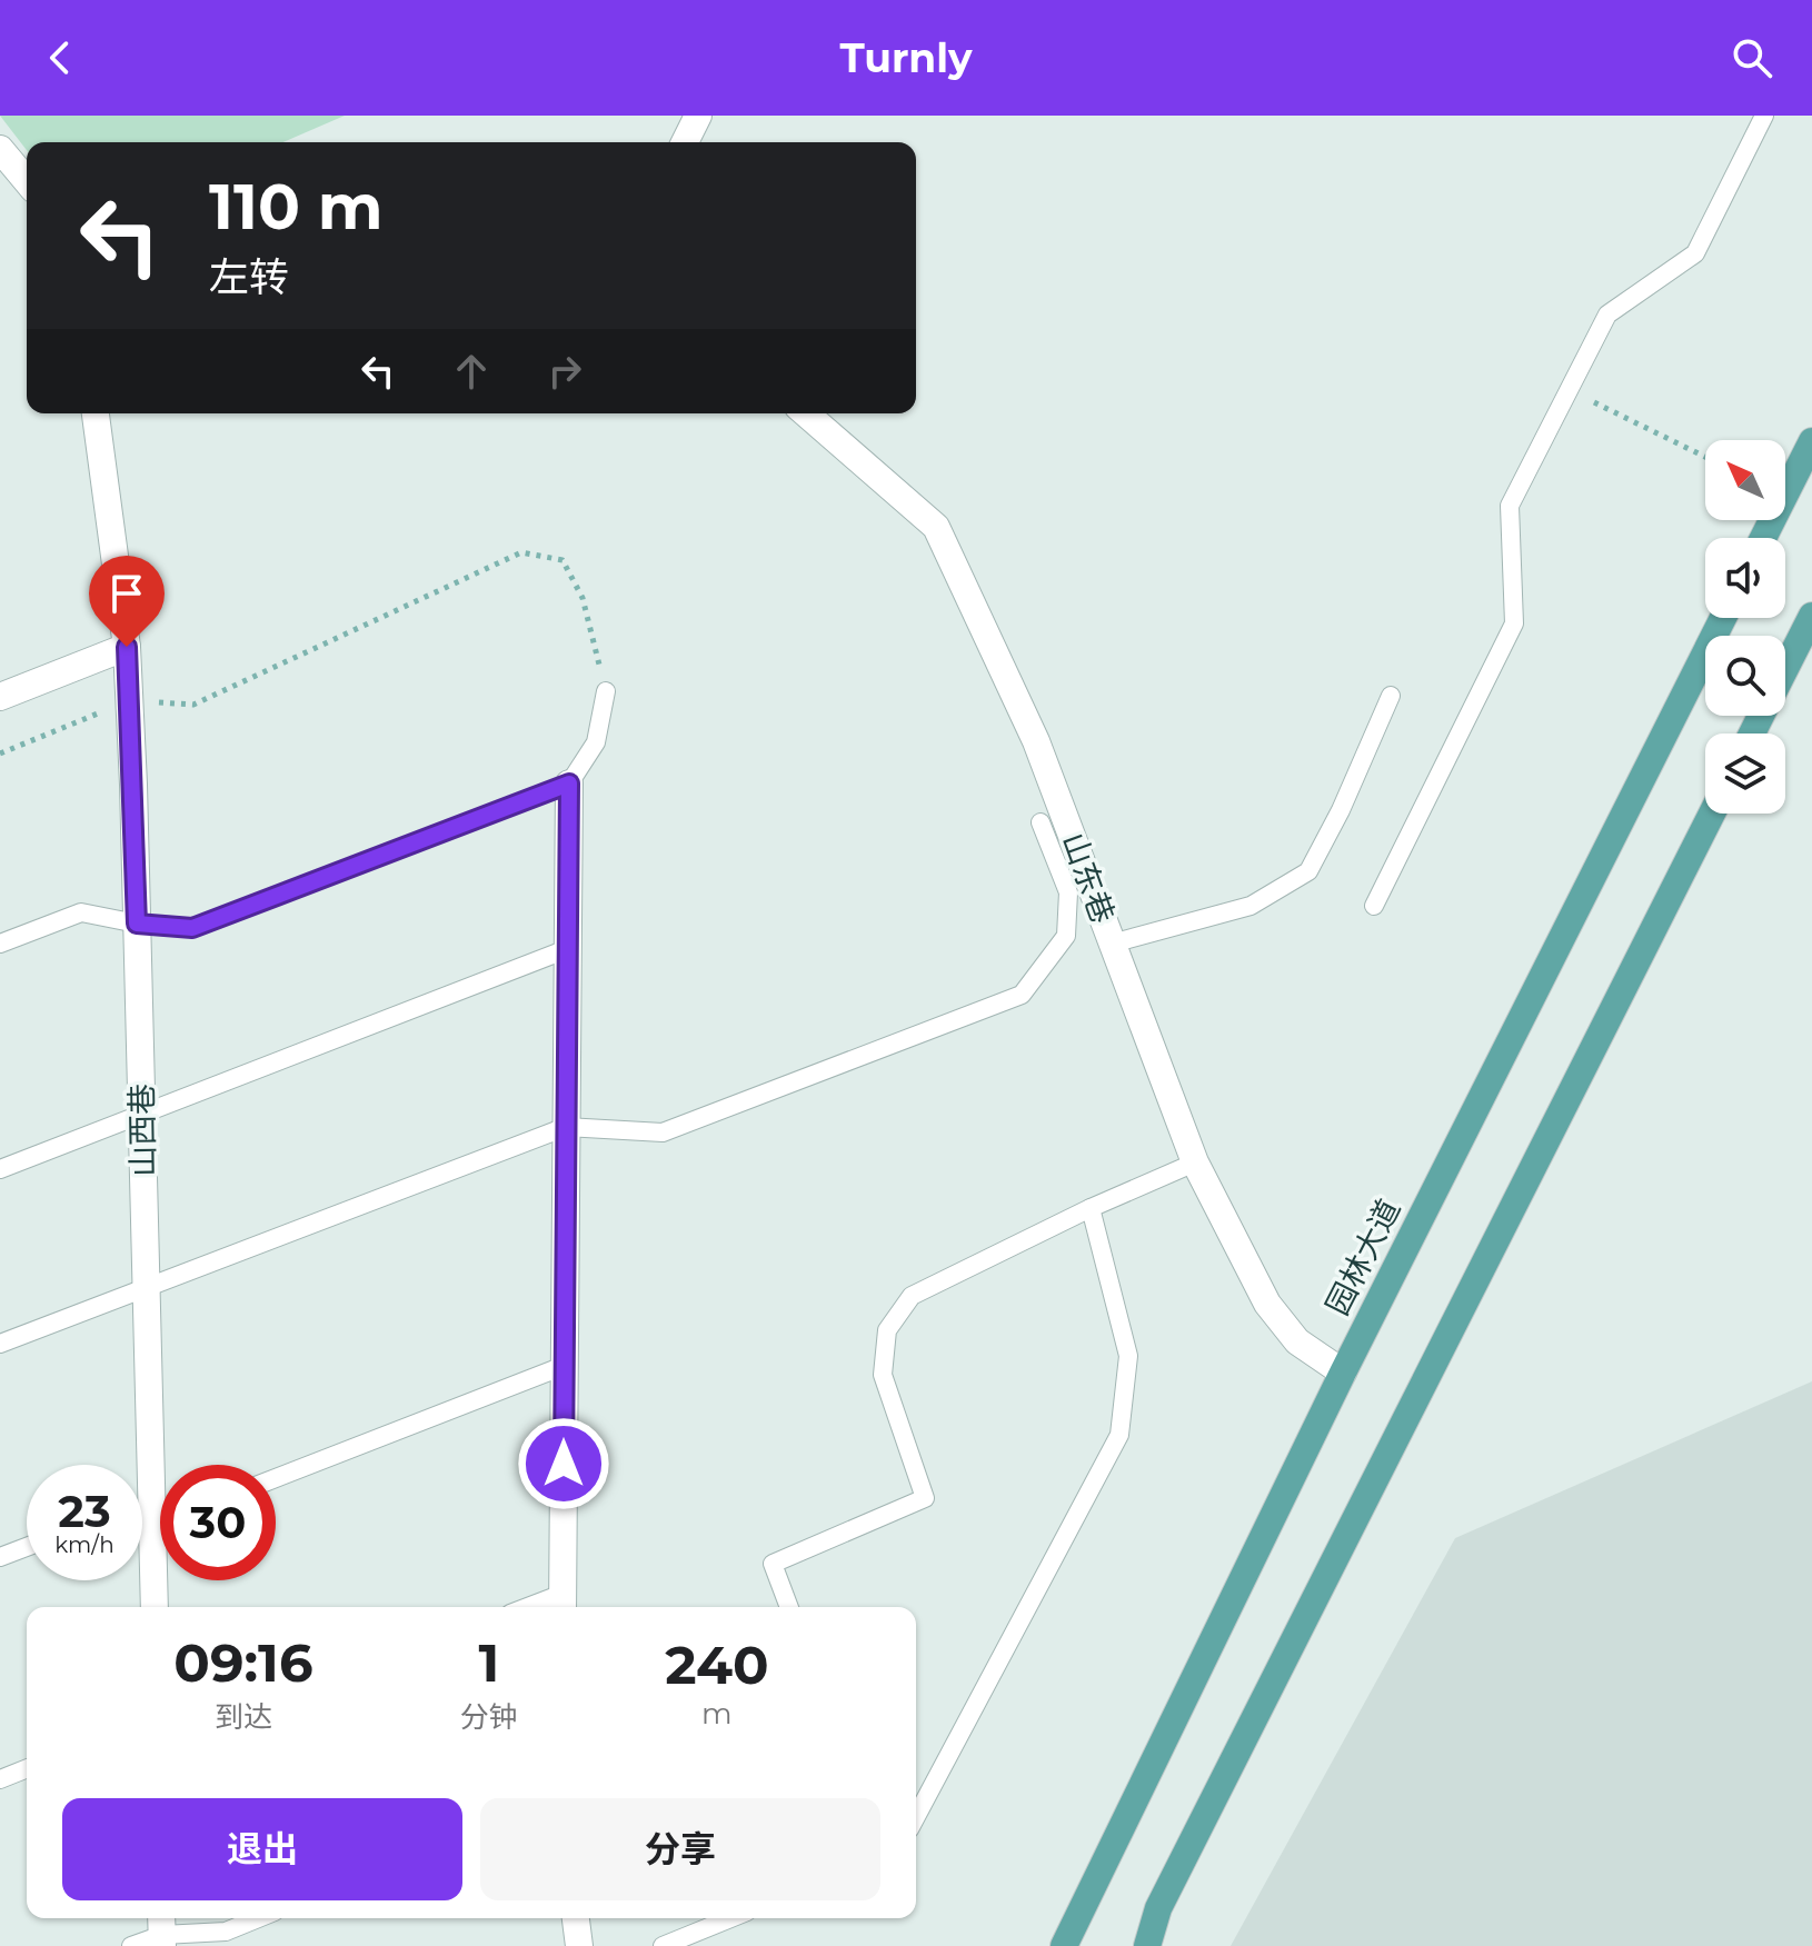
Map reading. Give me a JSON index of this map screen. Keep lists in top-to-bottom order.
{
  "streets": {
    "main road": ["园林大道"],
    "street": ["山东巷", "山西巷"]
  },
  "crossings": [
    ["山东巷", "园林大道"]
  ],
  "north": "top left",
  "page": {
    "header": "Turnly",
    "turn": ["110 m", "左转"],
    "speed": "23 km/h",
    "limit": "30",
    "eta": [
      "09:16",
      "到达",
      "1",
      "分钟",
      "240",
      "m"
    ],
    "buttons": ["退出", "分享"]
  }
}
